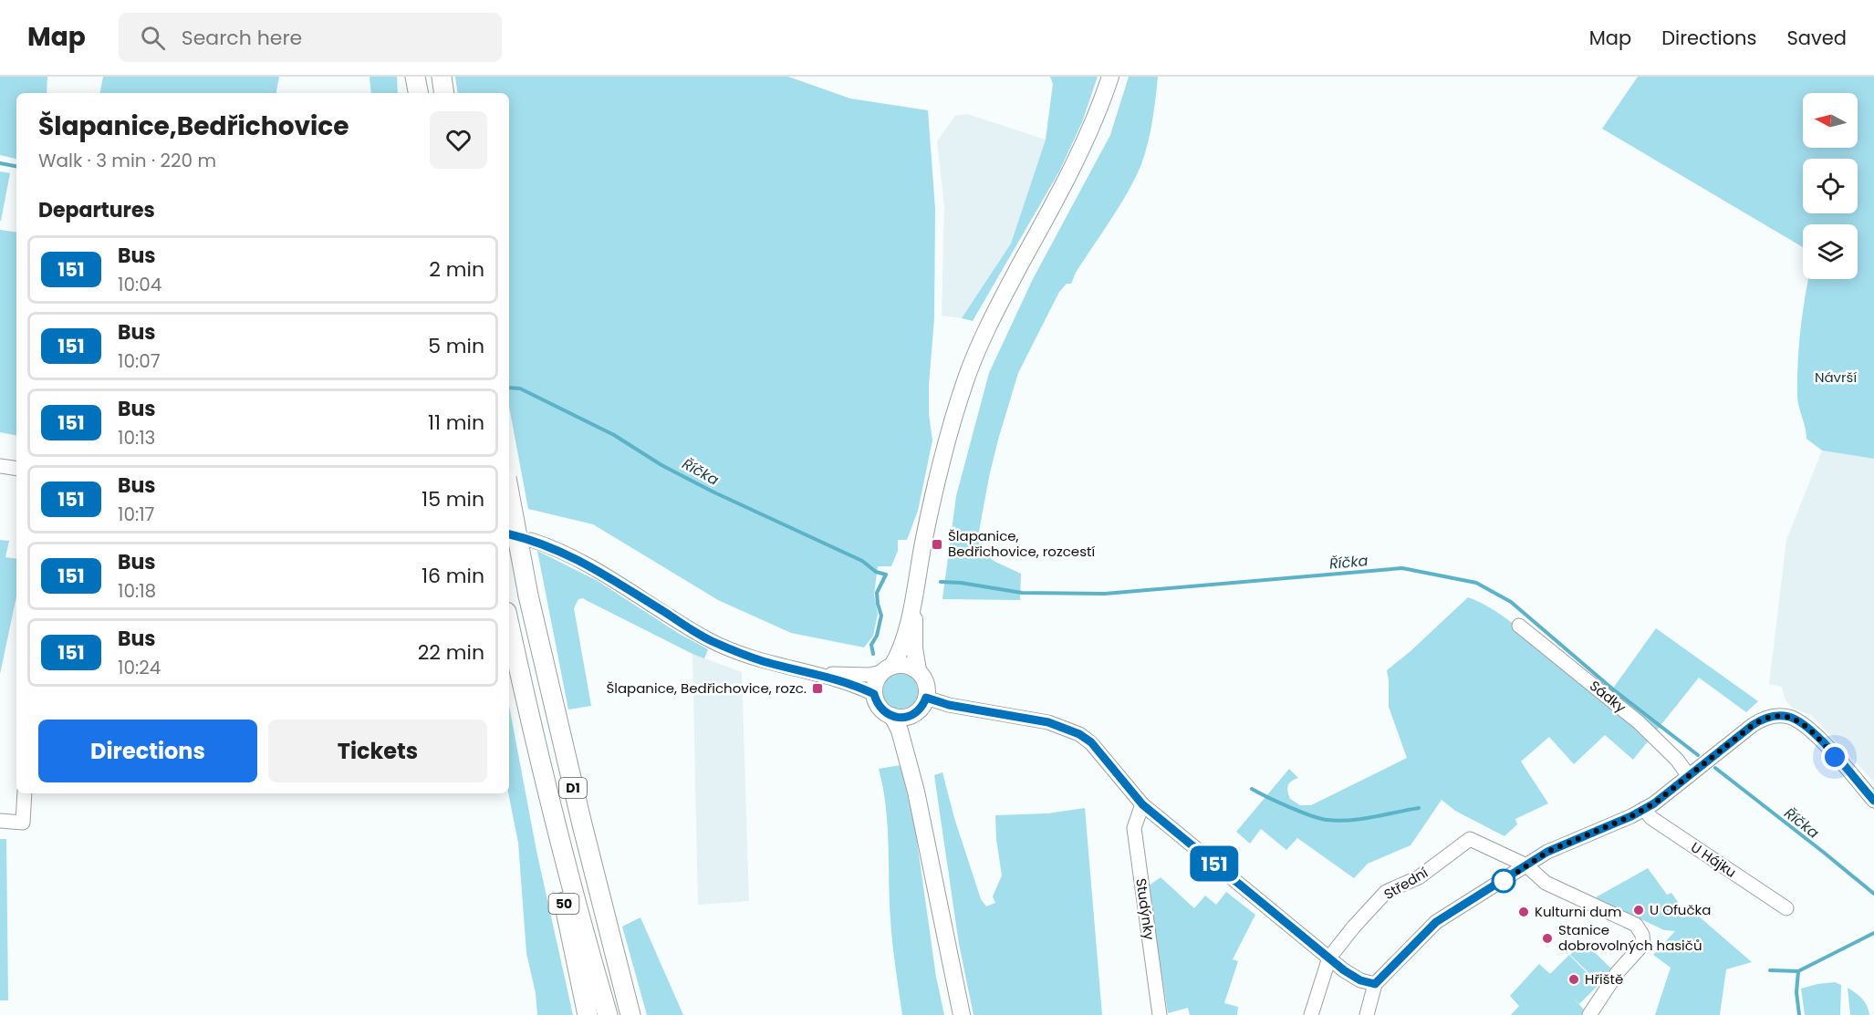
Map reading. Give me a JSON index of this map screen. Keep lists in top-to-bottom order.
{
  "streets": {
    "highway": ["D1", "50"],
    "street": [
      "Sádky",
      "U Hájku",
      "Střední",
      "Studýnky"
    ]
  },
  "crossings": [
    ["D1", "50"]
  ],
  "water": ["Říčka"],
  "parks": ["Návrší"],
  "places": {
    "transit": ["Šlapanice, Bedřichovice, rozcestí", "Šlapanice, Bedřichovice, rozc."],
    "other": [
      "U Ofučka",
      "Kulturni dum",
      "Stanice dobrovolných hasičů",
      "Hřiště"
    ]
  },
  "lines": ["bus line 151"],
  "north": "left",
  "page": {
    "header": "Map",
    "search": "Search here",
    "nav": ["Map", "Directions", "Saved"],
    "on_map": "151",
    "heading": [
      ["Šlapanice,Bedřichovice", "Walk · 3 min · 220 m"],
      "Departures"
    ],
    "list": [
      {
        "mark": "151",
        "name": "Bus",
        "note": "10:04",
        "value": "2 min"
      },
      {
        "mark": "151",
        "name": "Bus",
        "note": "10:07",
        "value": "5 min"
      },
      {
        "mark": "151",
        "name": "Bus",
        "note": "10:13",
        "value": "11 min"
      },
      {
        "mark": "151",
        "name": "Bus",
        "note": "10:17",
        "value": "15 min"
      },
      {
        "mark": "151",
        "name": "Bus",
        "note": "10:18",
        "value": "16 min"
      },
      {
        "mark": "151",
        "name": "Bus",
        "note": "10:24",
        "value": "22 min"
      }
    ],
    "buttons": ["Directions", "Tickets"]
  }
}
